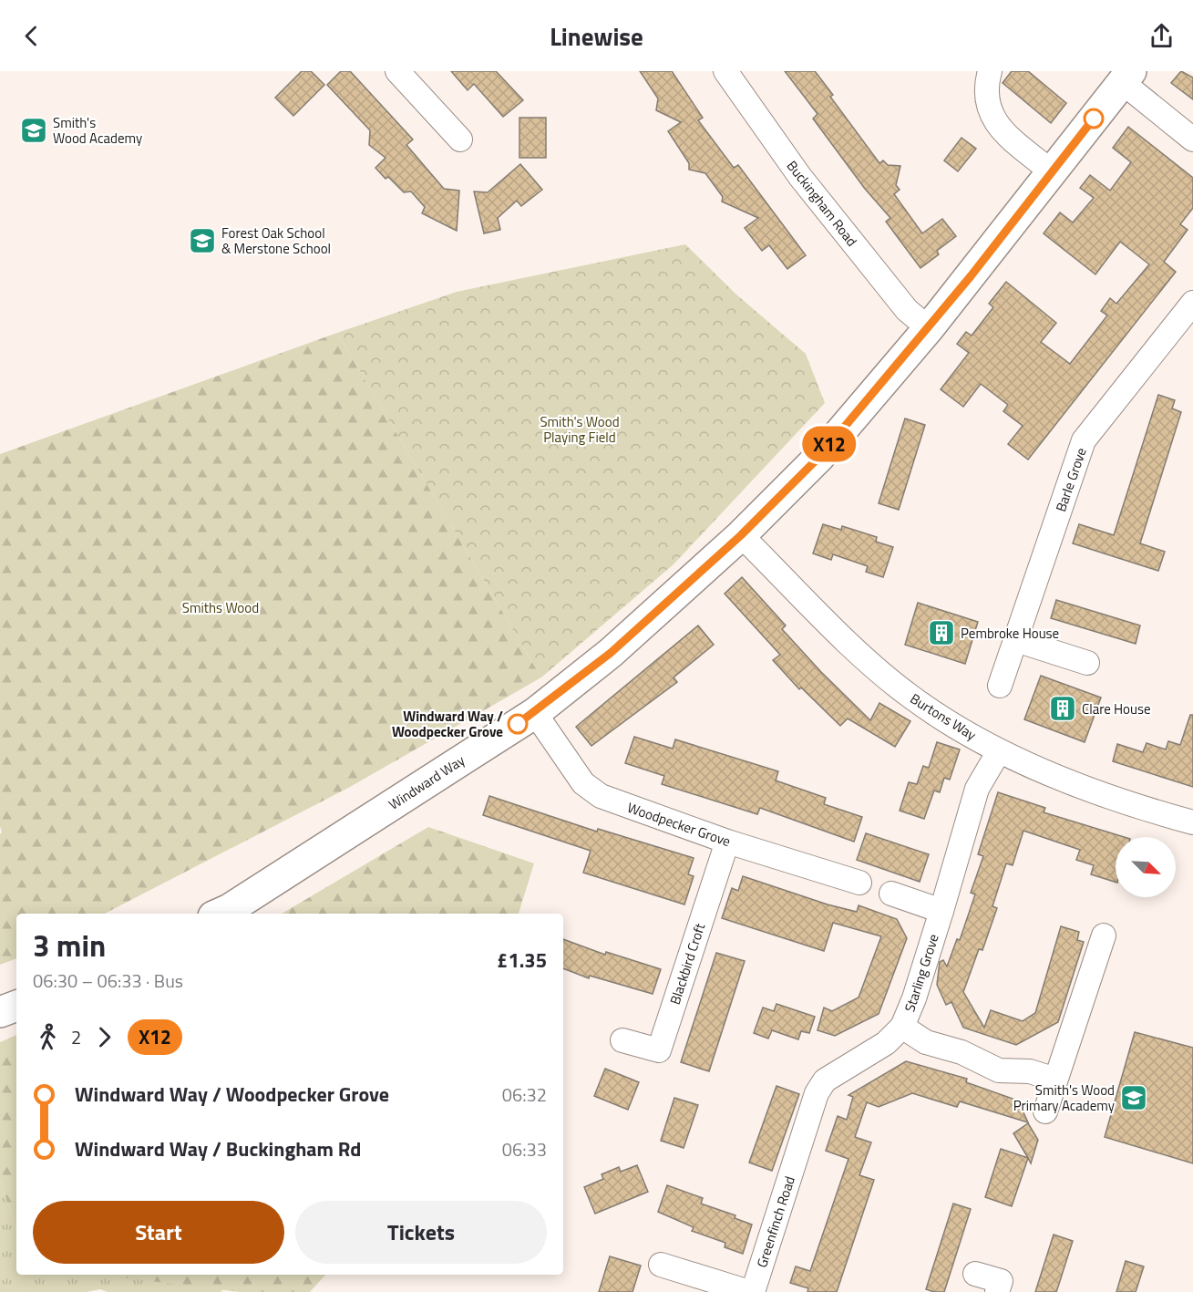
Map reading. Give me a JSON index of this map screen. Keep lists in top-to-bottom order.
{
  "streets": {
    "street": [
      "Buckingham Road",
      "Barle Grove",
      "Burtons Way",
      "Windward Way",
      "Woodpecker Grove",
      "Blackbird Croft",
      "Starling Grove",
      "Greenfinch Road"
    ]
  },
  "crossings": [
    ["Buckingham Road", "Windward Way"],
    ["Burtons Way", "Windward Way"],
    ["Burtons Way", "Starling Grove"],
    ["Windward Way", "Woodpecker Grove"],
    ["Woodpecker Grove", "Blackbird Croft"],
    ["Starling Grove", "Greenfinch Road"]
  ],
  "parks": ["Smith's Wood Playing Field", "Smiths Wood"],
  "places": {
    "school or university": ["Smith's Wood Academy", "Forest Oak School & Merstone School", "Smith's Wood Primary Academy"],
    "building": ["Pembroke House", "Clare House"],
    "other": ["Windward Way / Woodpecker Grove"]
  },
  "lines": ["bus line X12"],
  "north": "bottom right",
  "page": {
    "header": "Linewise",
    "on_map": "X12",
    "heading": ["3 min", "06:30 – 06:33 · Bus", "£1.35"],
    "legs": ["2", "X12"],
    "list": [
      {
        "name": "Windward Way / Woodpecker Grove",
        "value": "06:32"
      },
      {
        "name": "Windward Way / Buckingham Rd",
        "value": "06:33"
      }
    ],
    "buttons": ["Start", "Tickets"]
  }
}
